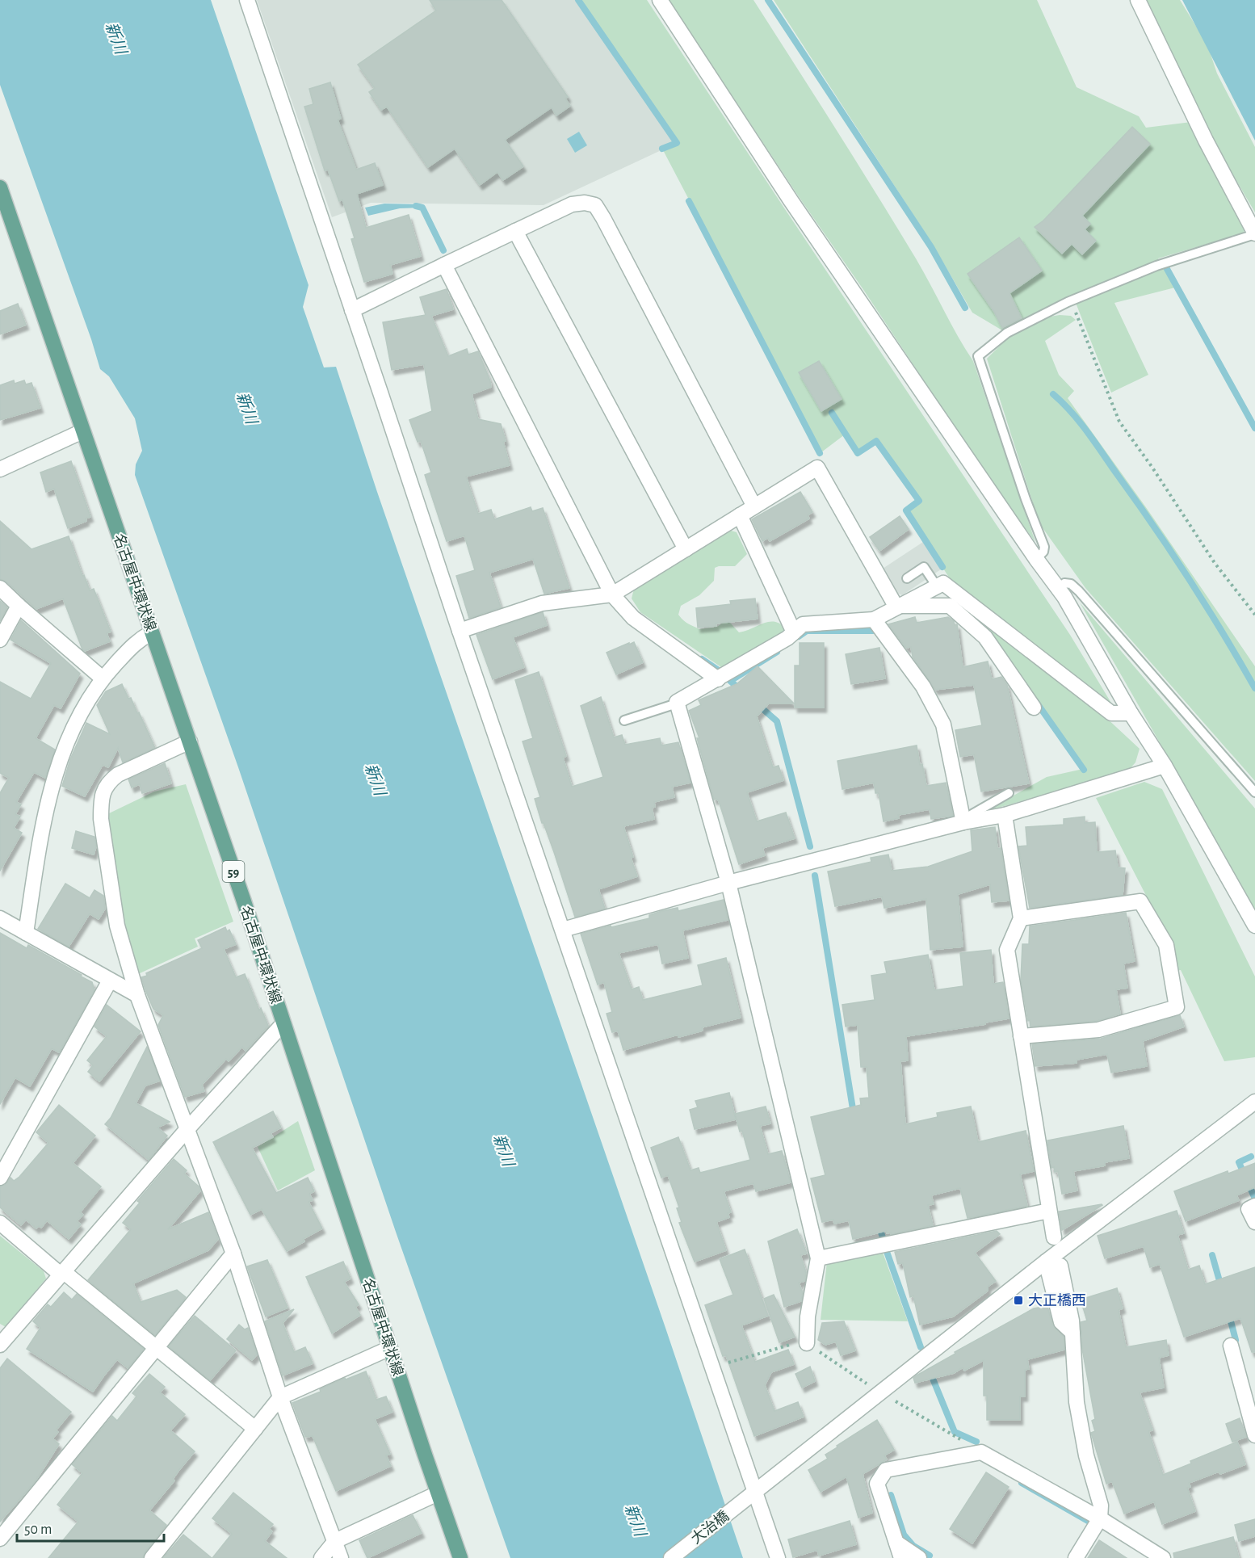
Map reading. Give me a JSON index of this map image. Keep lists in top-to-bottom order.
{
  "streets": {
    "main road": ["名古屋中環状線", "59"],
    "street": ["大治橋"]
  },
  "water": ["新川"],
  "places": {
    "transit": ["大正橋西"]
  },
  "scale_bar": "50 m"
}
